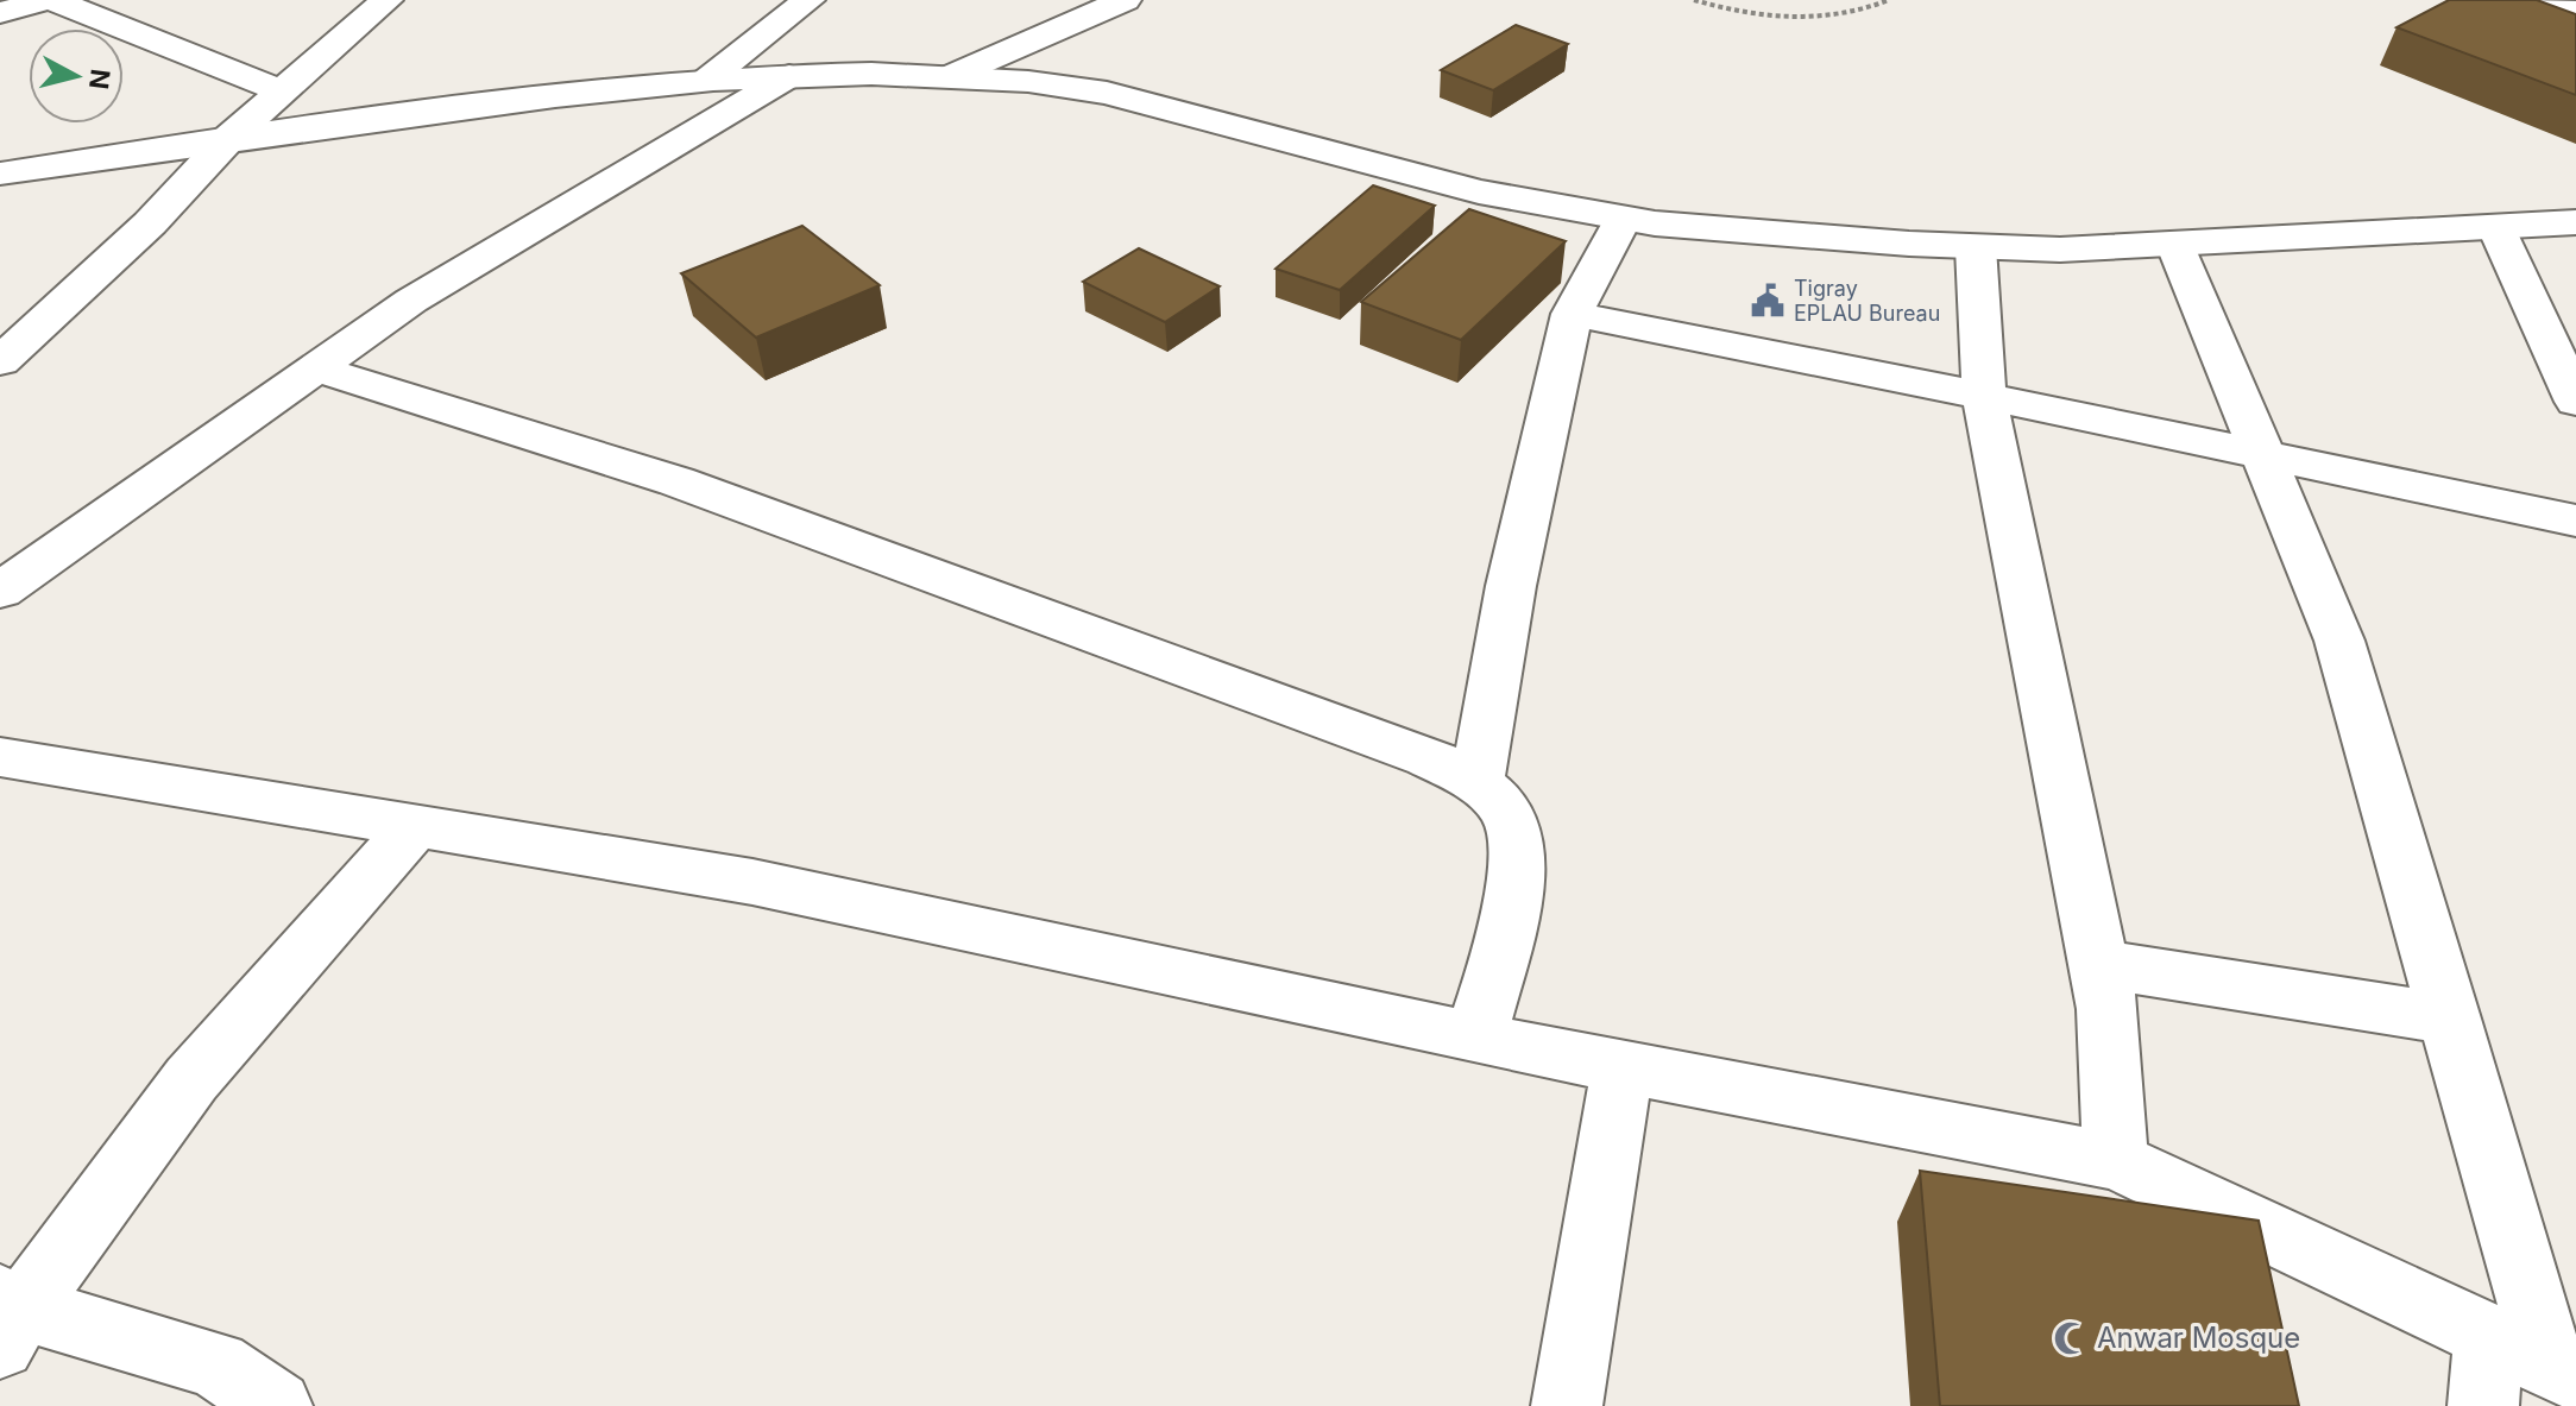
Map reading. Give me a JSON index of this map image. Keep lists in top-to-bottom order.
{
  "places": {
    "public building": ["Tigray EPLAU Bureau"],
    "mosque": ["Anwar Mosque"]
  },
  "north": "right"
}
